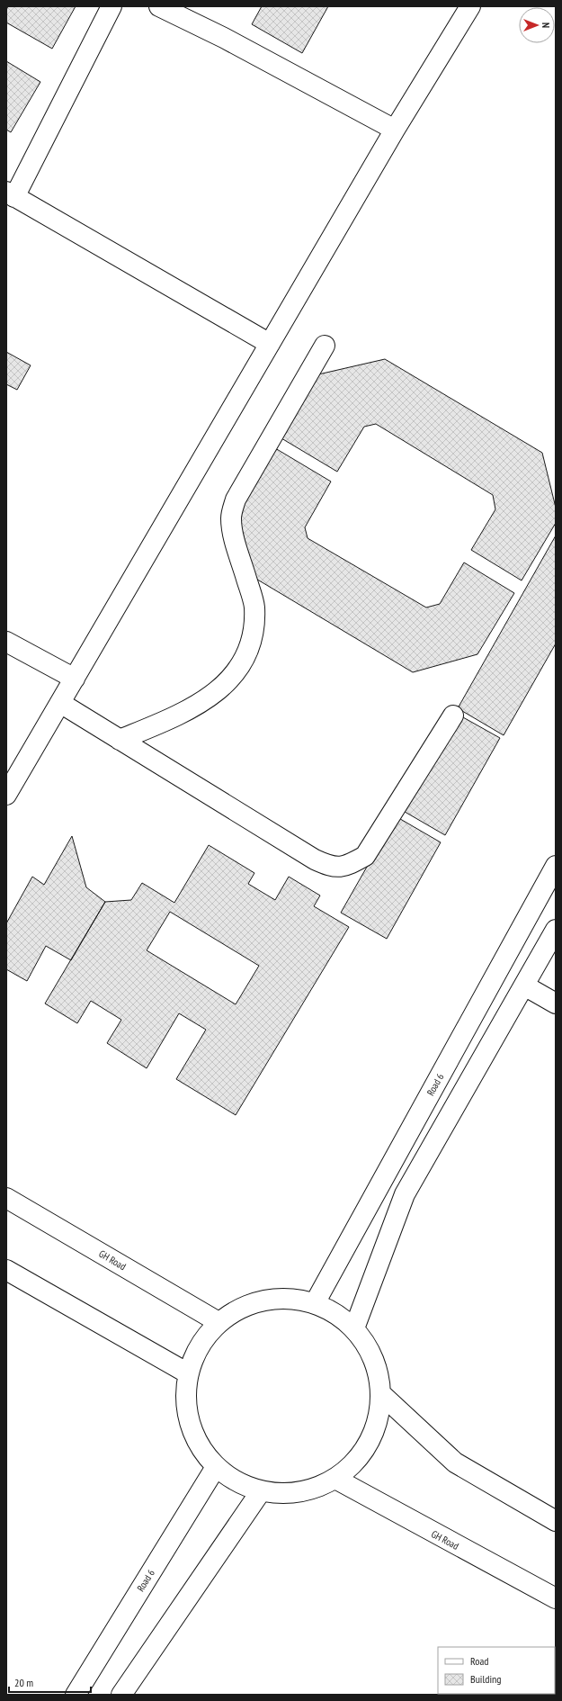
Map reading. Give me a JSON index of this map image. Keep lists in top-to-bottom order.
{
  "streets": {
    "street": ["Road 6", "GH Road"]
  },
  "legend": ["Road", "Building"],
  "scale_bar": "20 m",
  "north": "right"
}
